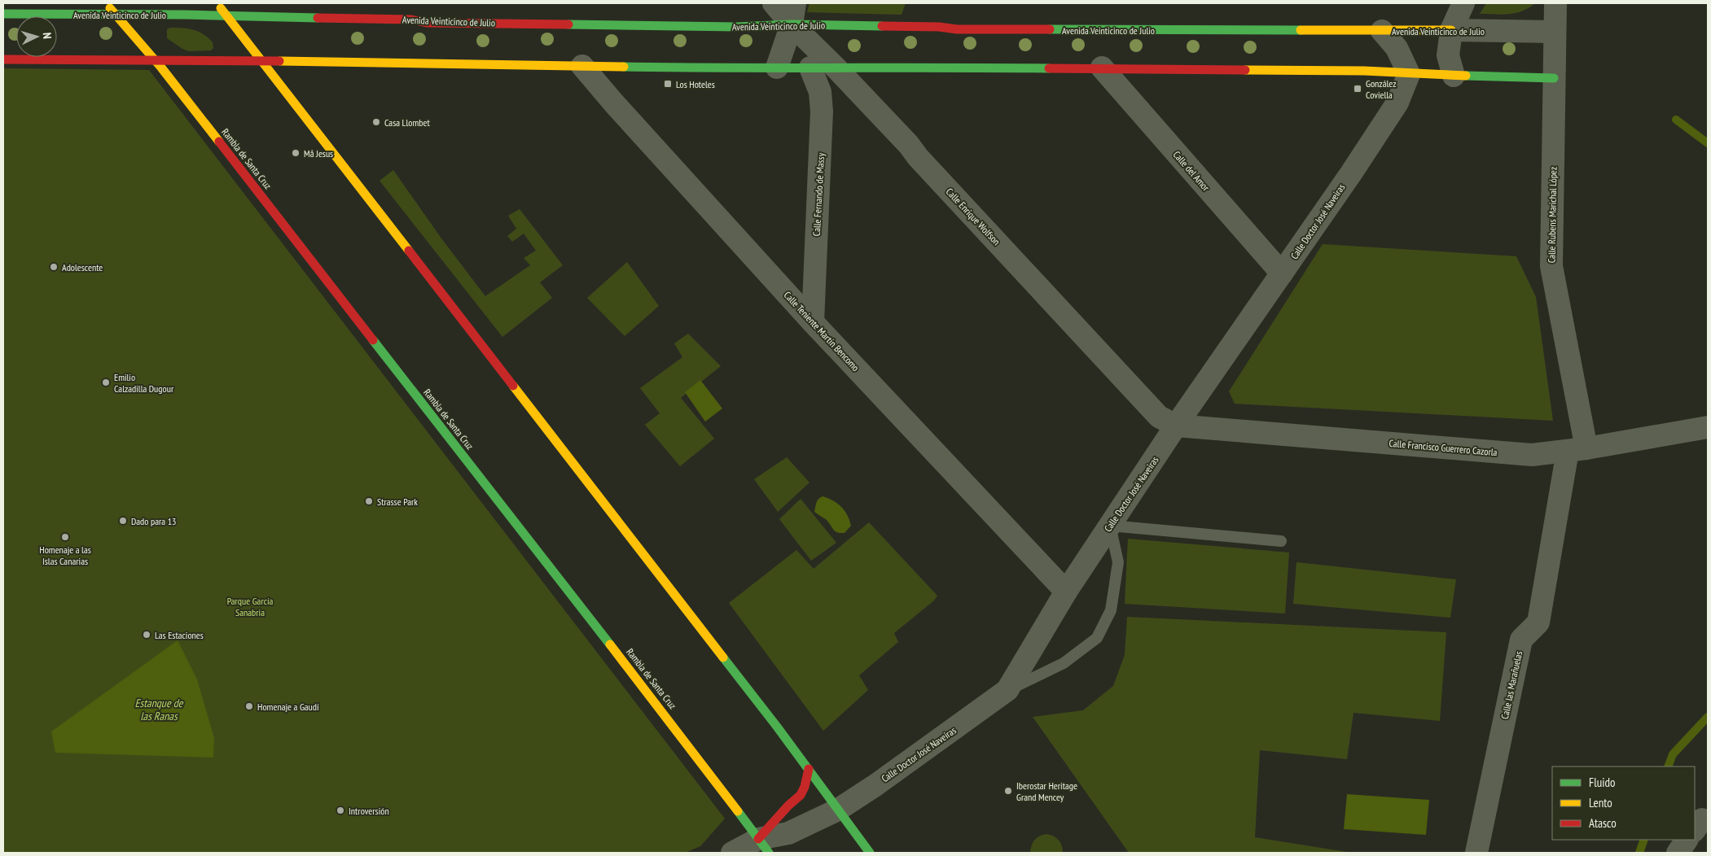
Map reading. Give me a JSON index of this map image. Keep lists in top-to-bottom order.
{
  "streets": {
    "street": [
      "Avenida Veinticinco de Julio",
      "Rambla de Santa Cruz",
      "Calle del Amor",
      "Calle Fernando de Massy",
      "Calle Rubens Marichal López",
      "Calle Enrique Wolfson",
      "Calle Doctor José Naveiras",
      "Calle Teniente Martín Bencomo",
      "Calle Francisco Guerrero Cazorla",
      "Calle las Marañuelas"
    ]
  },
  "crossings": [
    ["Avenida Veinticinco de Julio", "Rambla de Santa Cruz"],
    ["Avenida Veinticinco de Julio", "Calle Rubens Marichal López"],
    ["Avenida Veinticinco de Julio", "Calle Enrique Wolfson"],
    ["Rambla de Santa Cruz", "Calle Doctor José Naveiras"],
    ["Calle del Amor", "Calle Doctor José Naveiras"],
    ["Calle Fernando de Massy", "Calle Teniente Martín Bencomo"],
    ["Calle Rubens Marichal López", "Calle Francisco Guerrero Cazorla"],
    ["Calle Rubens Marichal López", "Calle las Marañuelas"],
    ["Calle Enrique Wolfson", "Calle Doctor José Naveiras"],
    ["Calle Enrique Wolfson", "Calle Francisco Guerrero Cazorla"],
    ["Calle Doctor José Naveiras", "Calle Teniente Martín Bencomo"],
    ["Calle Doctor José Naveiras", "Calle Francisco Guerrero Cazorla"],
    ["Calle Francisco Guerrero Cazorla", "Calle las Marañuelas"]
  ],
  "water": ["Estanque de las Ranas"],
  "parks": ["Parque García Sanabria"],
  "places": {
    "transit": ["Los Hoteles", "González Coviella"],
    "other": [
      "Casa Llombet",
      "Mâ Jesus",
      "Adolescente",
      "Emilio Calzadilla Dugour",
      "Strasse Park",
      "Dado para 13",
      "Homenaje a las Islas Canarias",
      "Las Estaciones",
      "Homenaje a Gaudí",
      "Iberostar Heritage Grand Mencey",
      "Introversión"
    ]
  },
  "legend": ["Fluido", "Lento", "Atasco"],
  "north": "right"
}
